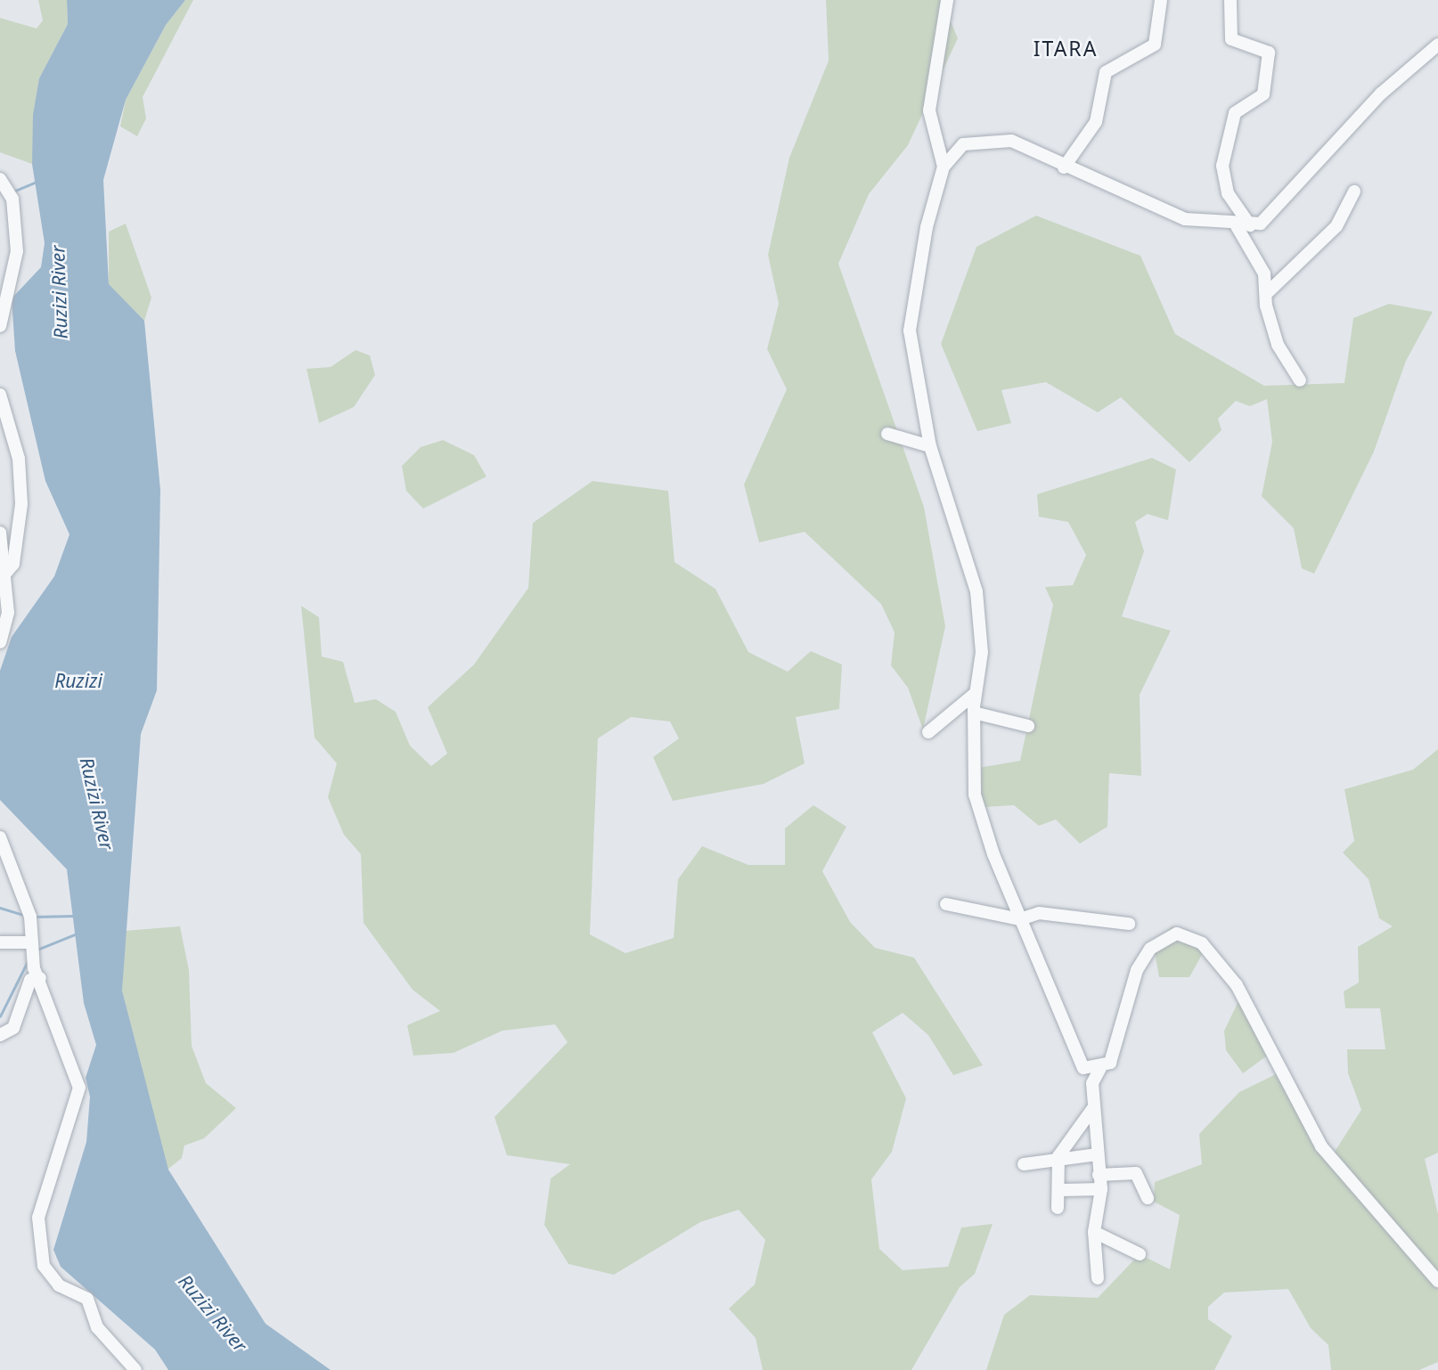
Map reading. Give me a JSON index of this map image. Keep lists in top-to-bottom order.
{
  "districts": ["ITARA"],
  "water": ["Ruzizi River", "Ruzizi"]
}
